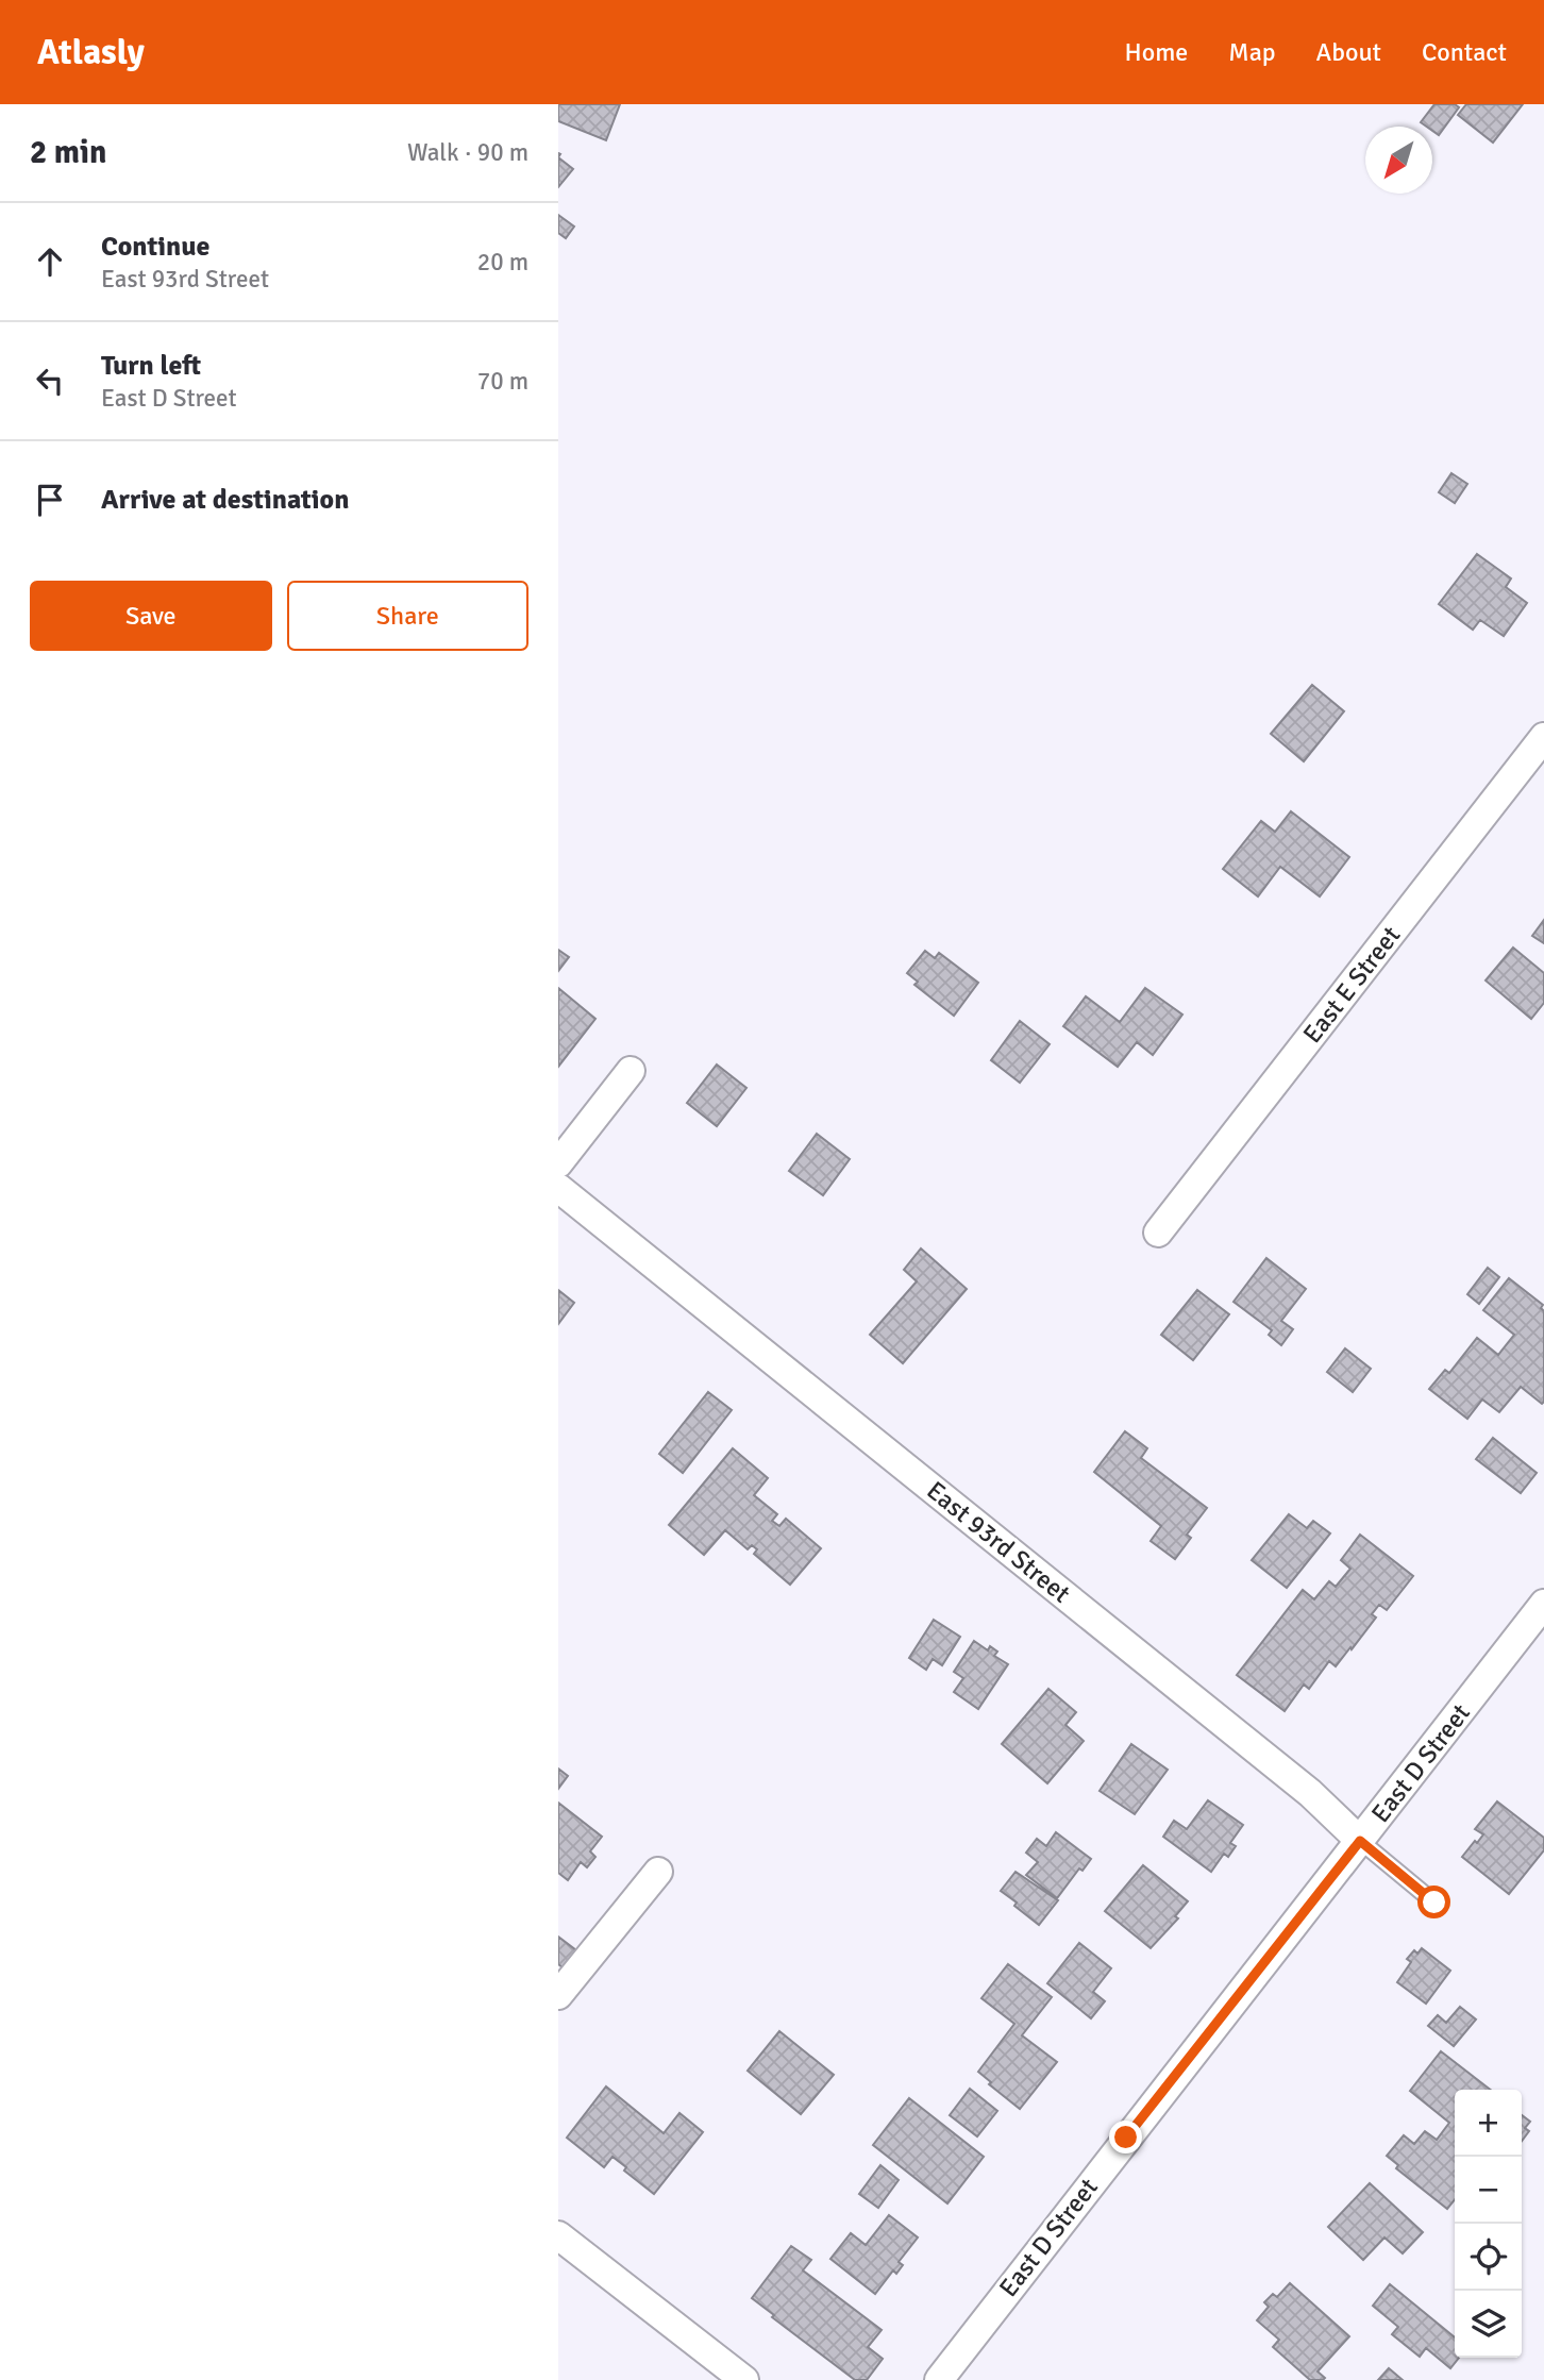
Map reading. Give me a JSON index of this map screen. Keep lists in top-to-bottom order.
{
  "streets": {
    "street": ["East E Street", "East 93rd Street", "East D Street"]
  },
  "crossings": [
    ["East 93rd Street", "East D Street"]
  ],
  "north": "bottom left",
  "page": {
    "header": "Atlasly",
    "nav": [
      "Home",
      "Map",
      "About",
      "Contact"
    ],
    "heading": ["2 min", "Walk · 90 m"],
    "list": [
      ["Continue", "East 93rd Street", "20 m"],
      ["Turn left", "East D Street", "70 m"],
      "Arrive at destination"
    ],
    "buttons": ["Save", "Share"],
    "map_buttons": ["+", "−"]
  }
}
